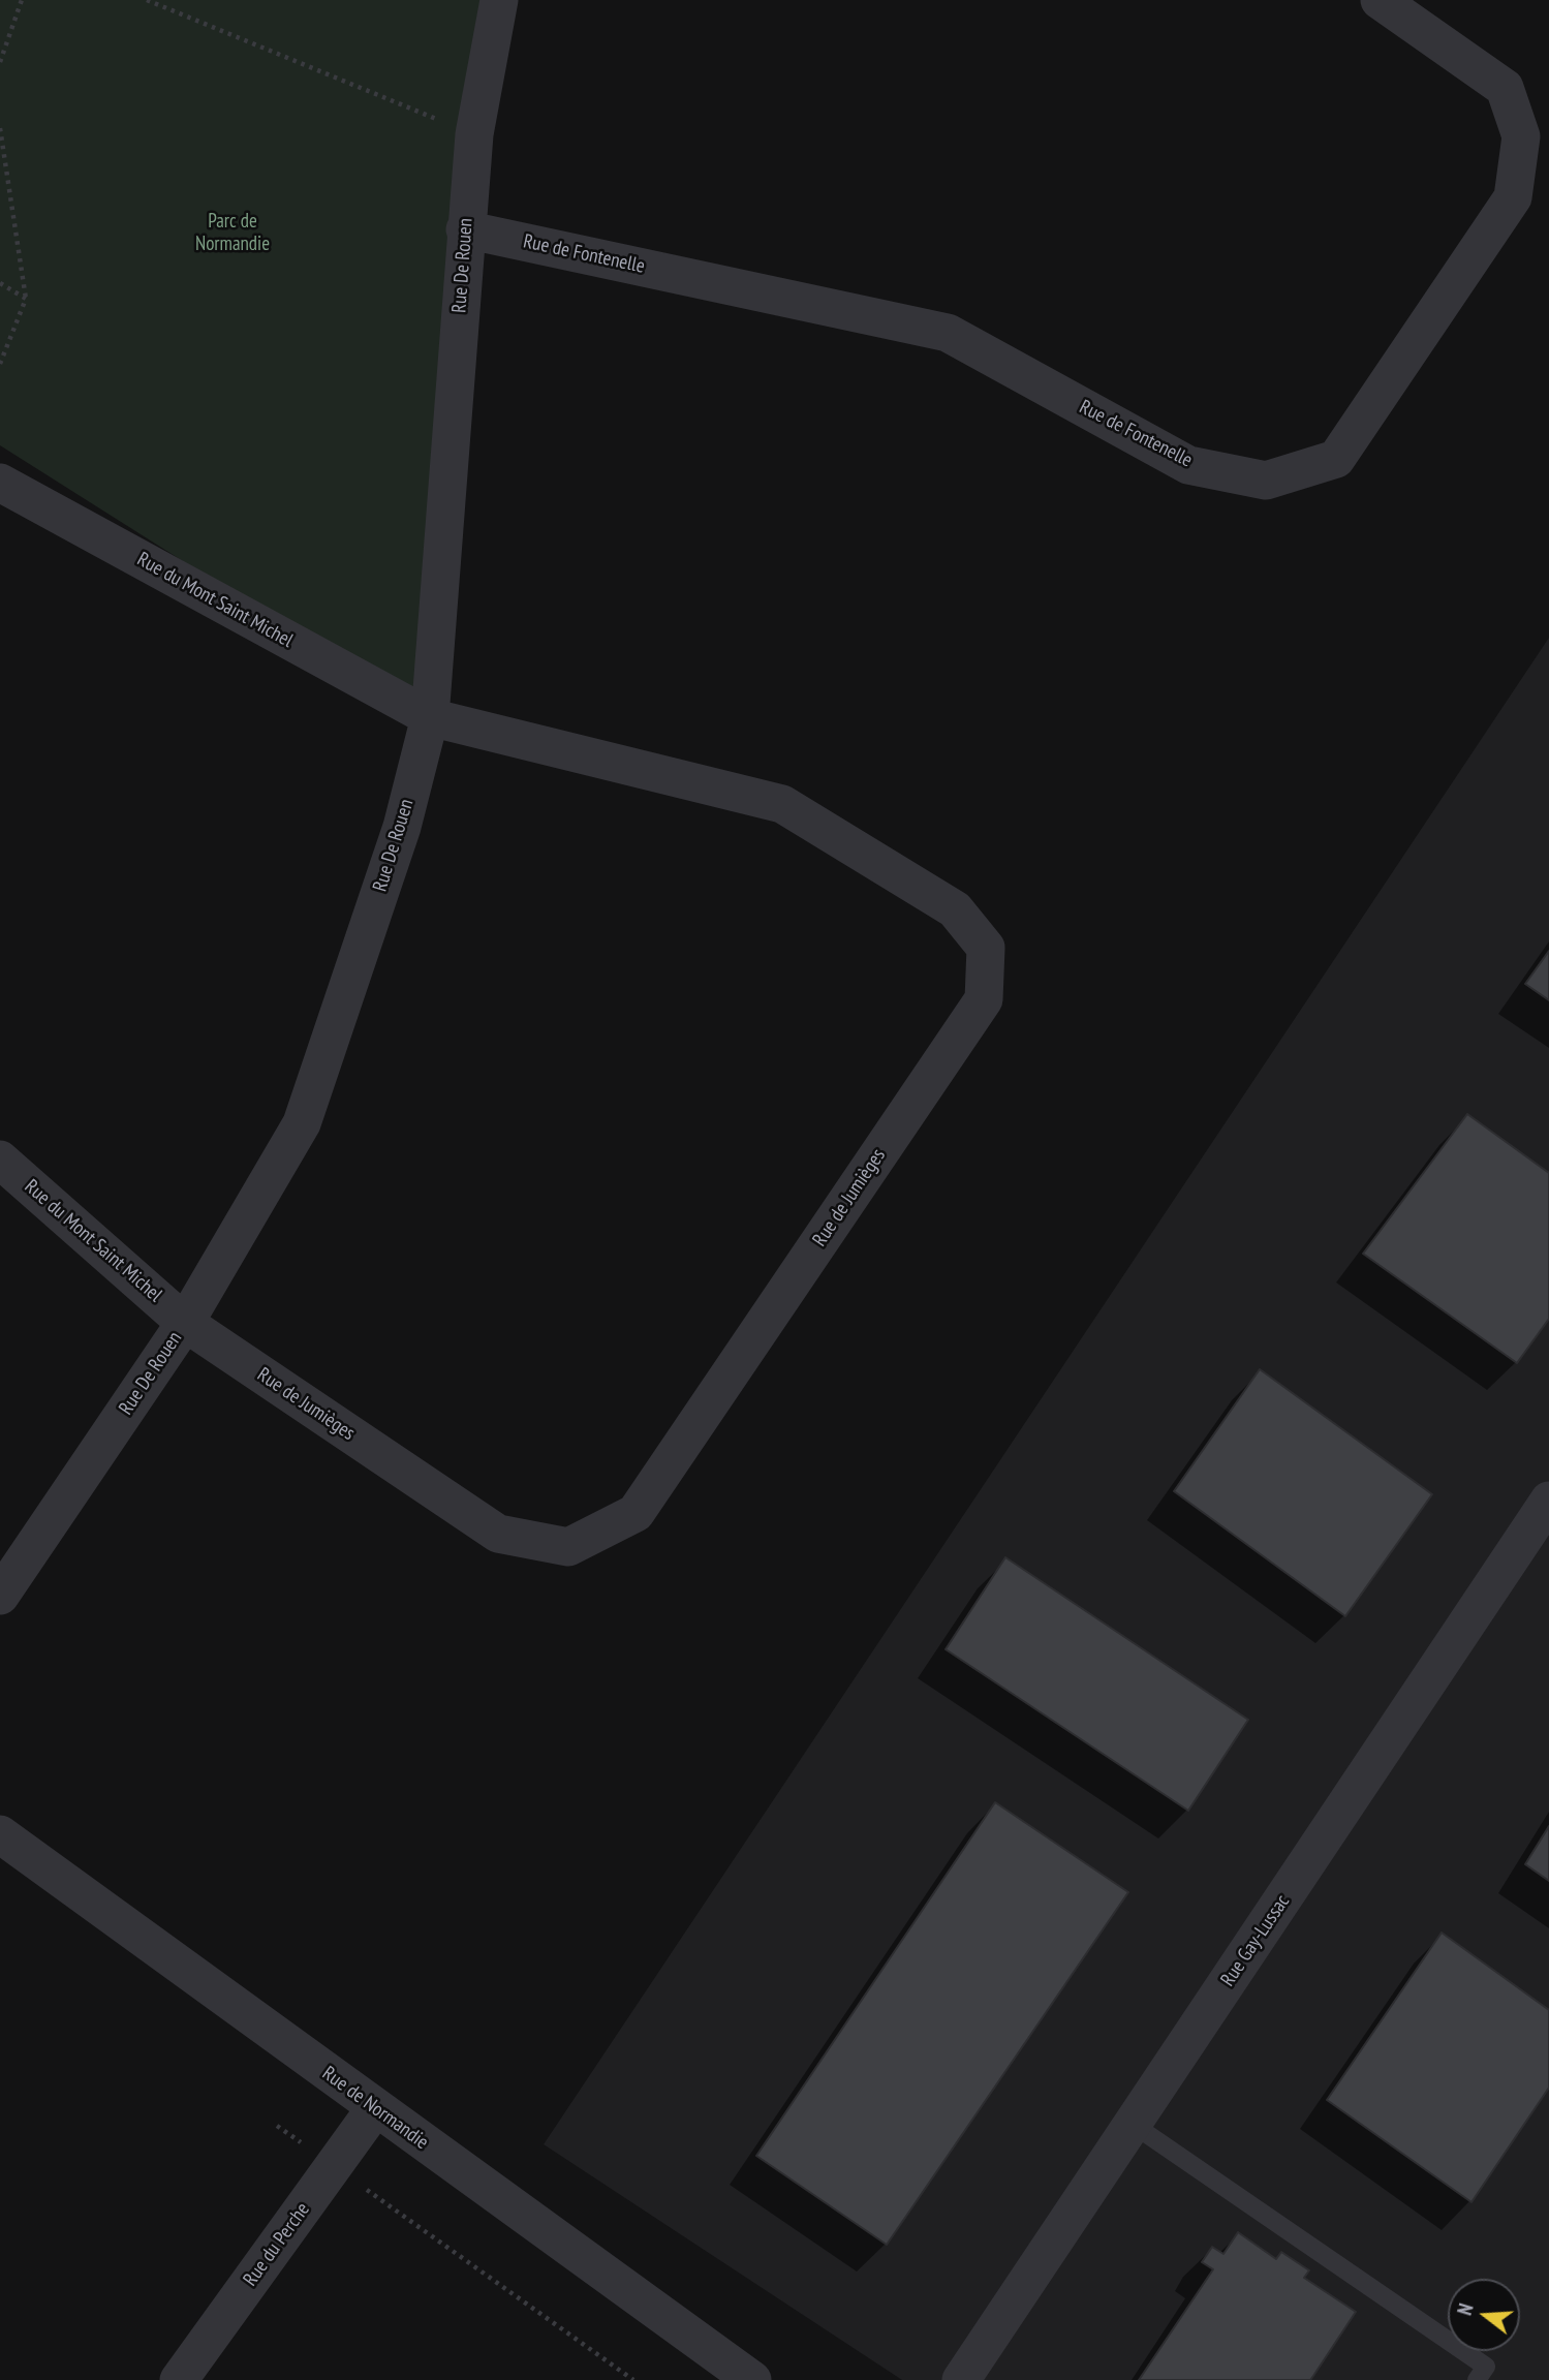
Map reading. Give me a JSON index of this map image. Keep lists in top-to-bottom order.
{
  "streets": {
    "street": [
      "Rue de Fontenelle",
      "Rue De Rouen",
      "Rue du Mont Saint Michel",
      "Rue de Jumièges",
      "Rue Gay-Lussac",
      "Rue de Normandie",
      "Rue du Perche"
    ]
  },
  "crossings": [
    ["Rue de Fontenelle", "Rue De Rouen"],
    ["Rue De Rouen", "Rue du Mont Saint Michel"],
    ["Rue De Rouen", "Rue de Jumièges"],
    ["Rue du Mont Saint Michel", "Rue de Jumièges"],
    ["Rue de Normandie", "Rue du Perche"]
  ],
  "parks": ["Parc de Normandie"],
  "north": "left"
}
